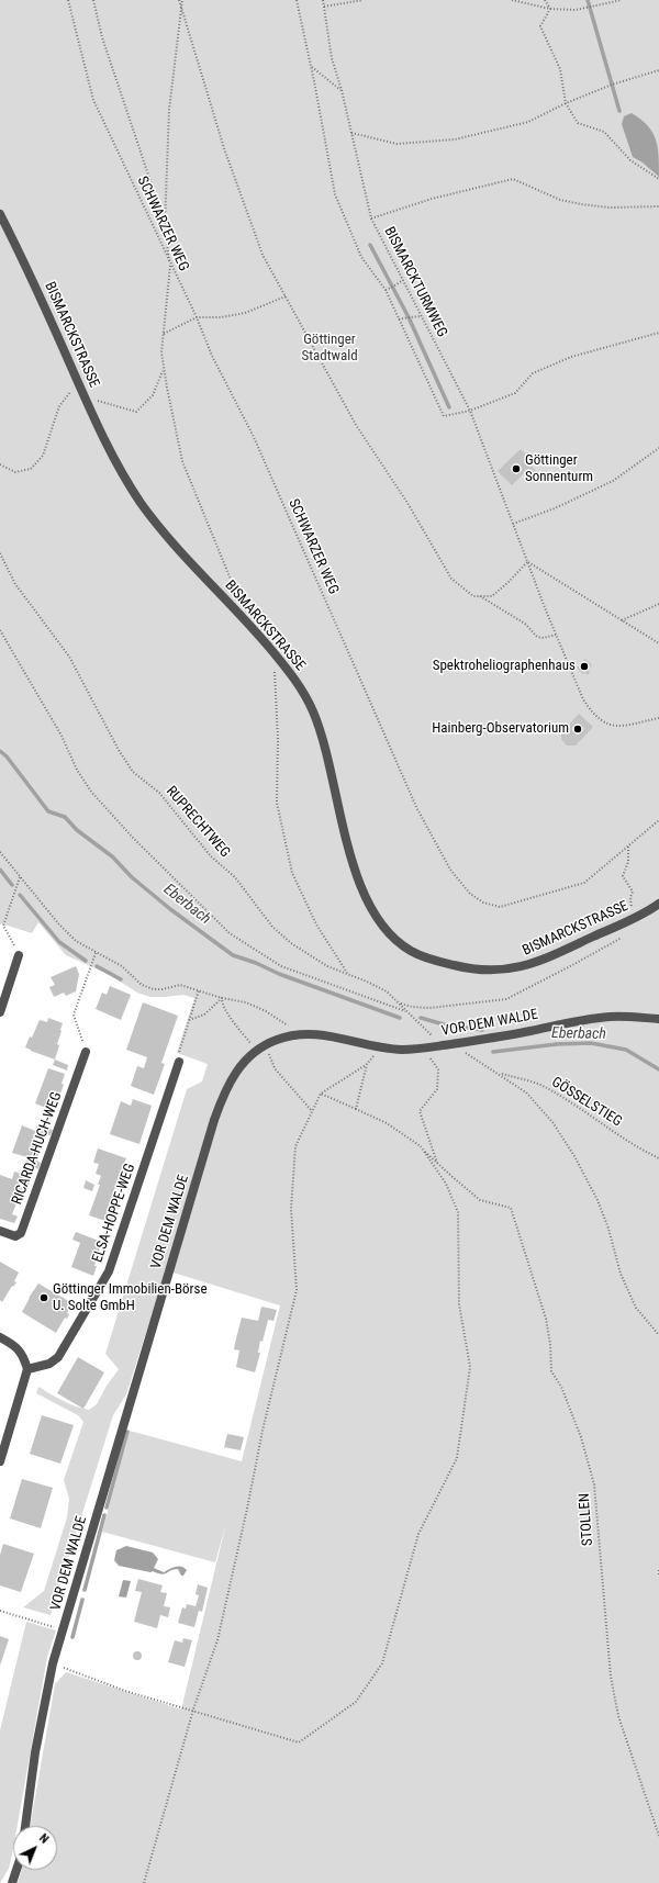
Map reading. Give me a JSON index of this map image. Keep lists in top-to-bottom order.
{
  "streets": {
    "street": [
      "BISMARCKSTRASSE",
      "VOR DEM WALDE",
      "RICARDA-HUCH-WEG",
      "ELSA-HOPPE-WEG"
    ],
    "path": [
      "SCHWARZER WEG",
      "BISMARCKTURMWEG",
      "RUPRECHTWEG",
      "GÖSSELSTIEG",
      "STOLLEN"
    ]
  },
  "crossings": [
    ["RUPRECHTWEG", "VOR DEM WALDE"]
  ],
  "water": ["Eberbach"],
  "parks": ["Göttinger Stadtwald"],
  "places": [
    "Göttinger Sonnenturm",
    "Spektroheliographenhaus",
    "Hainberg-Observatorium",
    "Göttinger Immobilien-Börse U. Solte GmbH"
  ],
  "north": "top right"
}
